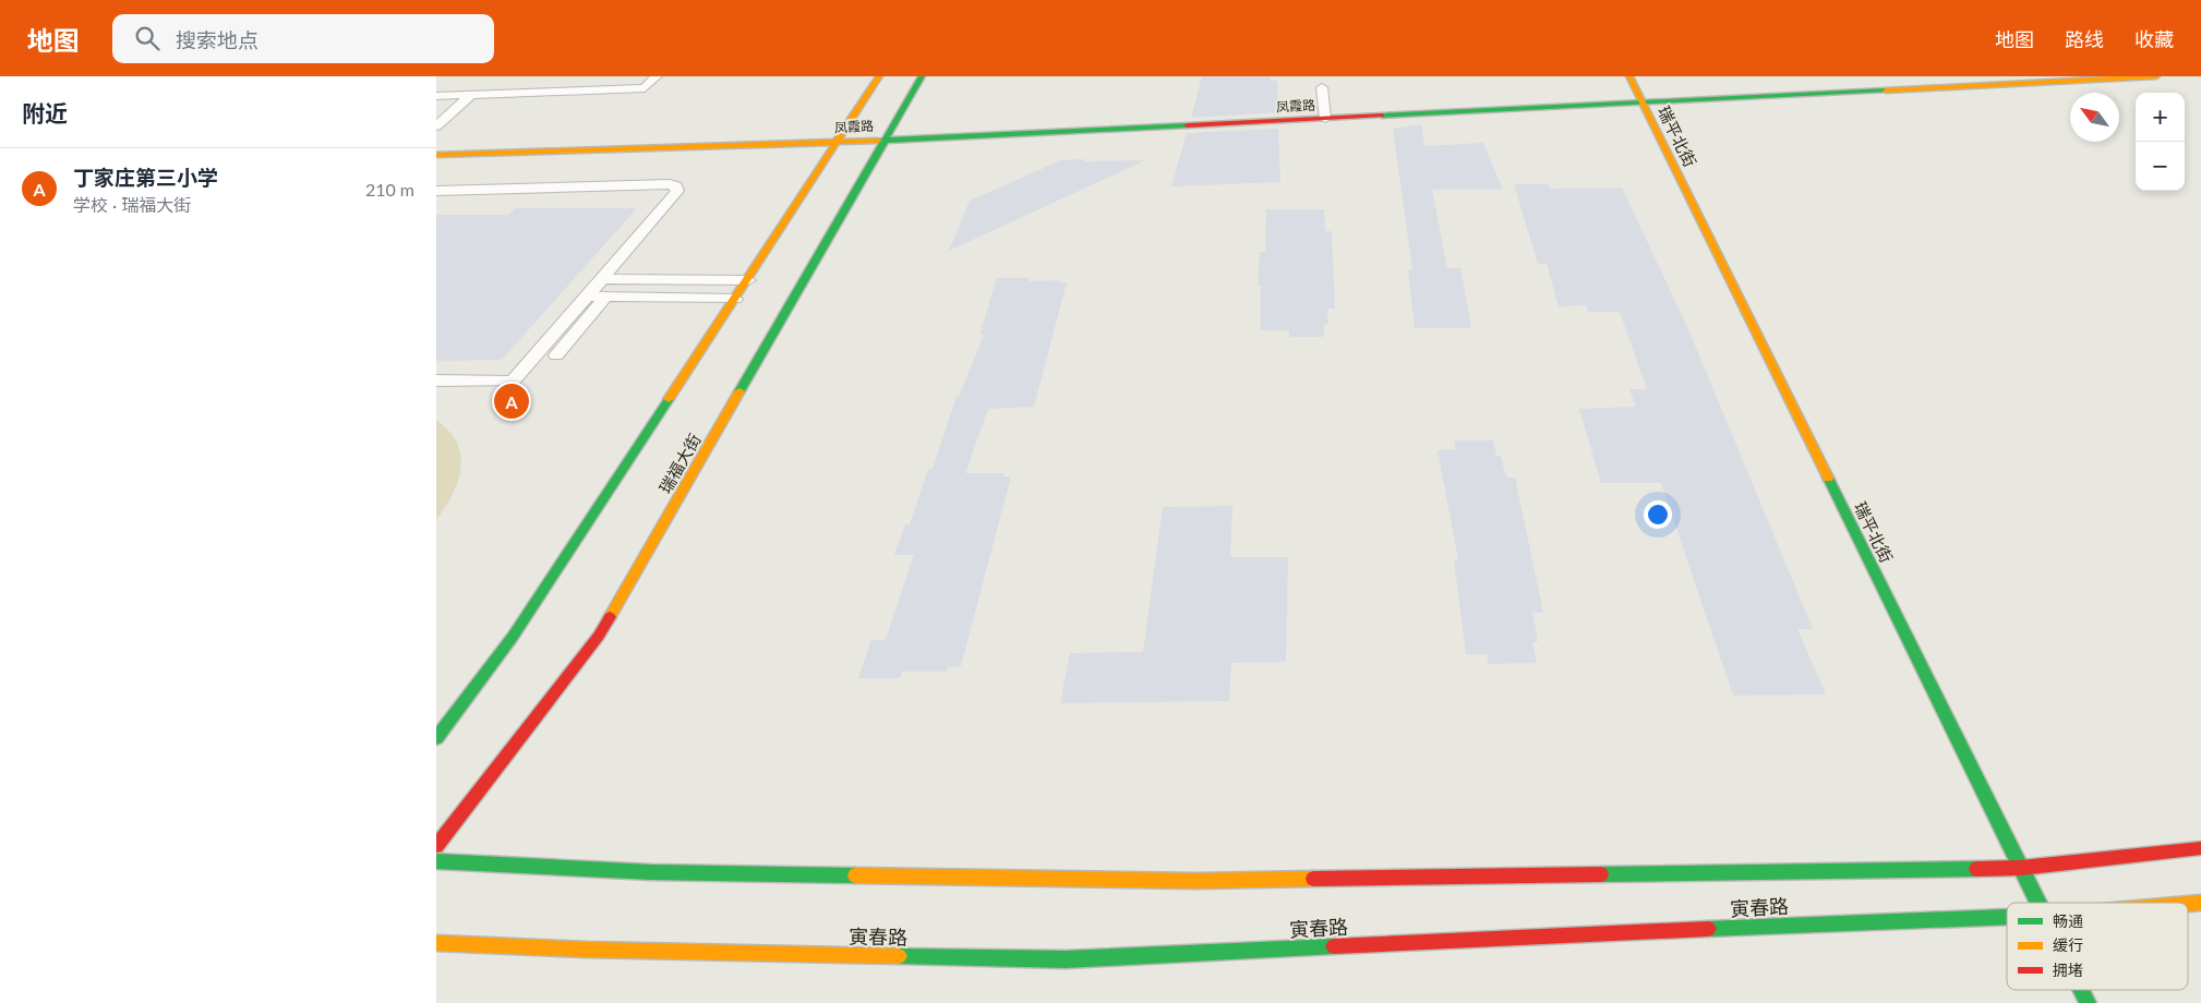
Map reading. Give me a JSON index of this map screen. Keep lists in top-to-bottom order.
{
  "streets": {
    "street": [
      "凤霞路",
      "瑞平北街",
      "瑞福大街",
      "寅春路"
    ]
  },
  "crossings": [
    ["凤霞路", "瑞平北街"],
    ["凤霞路", "瑞福大街"],
    ["瑞平北街", "寅春路"]
  ],
  "legend": ["畅通", "缓行", "拥堵"],
  "north": "top left",
  "page": {
    "header": "地图",
    "search": "搜索地点",
    "nav": ["地图", "路线", "收藏"],
    "heading": "附近",
    "map_buttons": ["+", "−"],
    "list": [
      {
        "mark": "A",
        "name": "丁家庄第三小学",
        "note": "学校 · 瑞福大街",
        "value": "210 m"
      }
    ],
    "pins": "A"
  }
}
